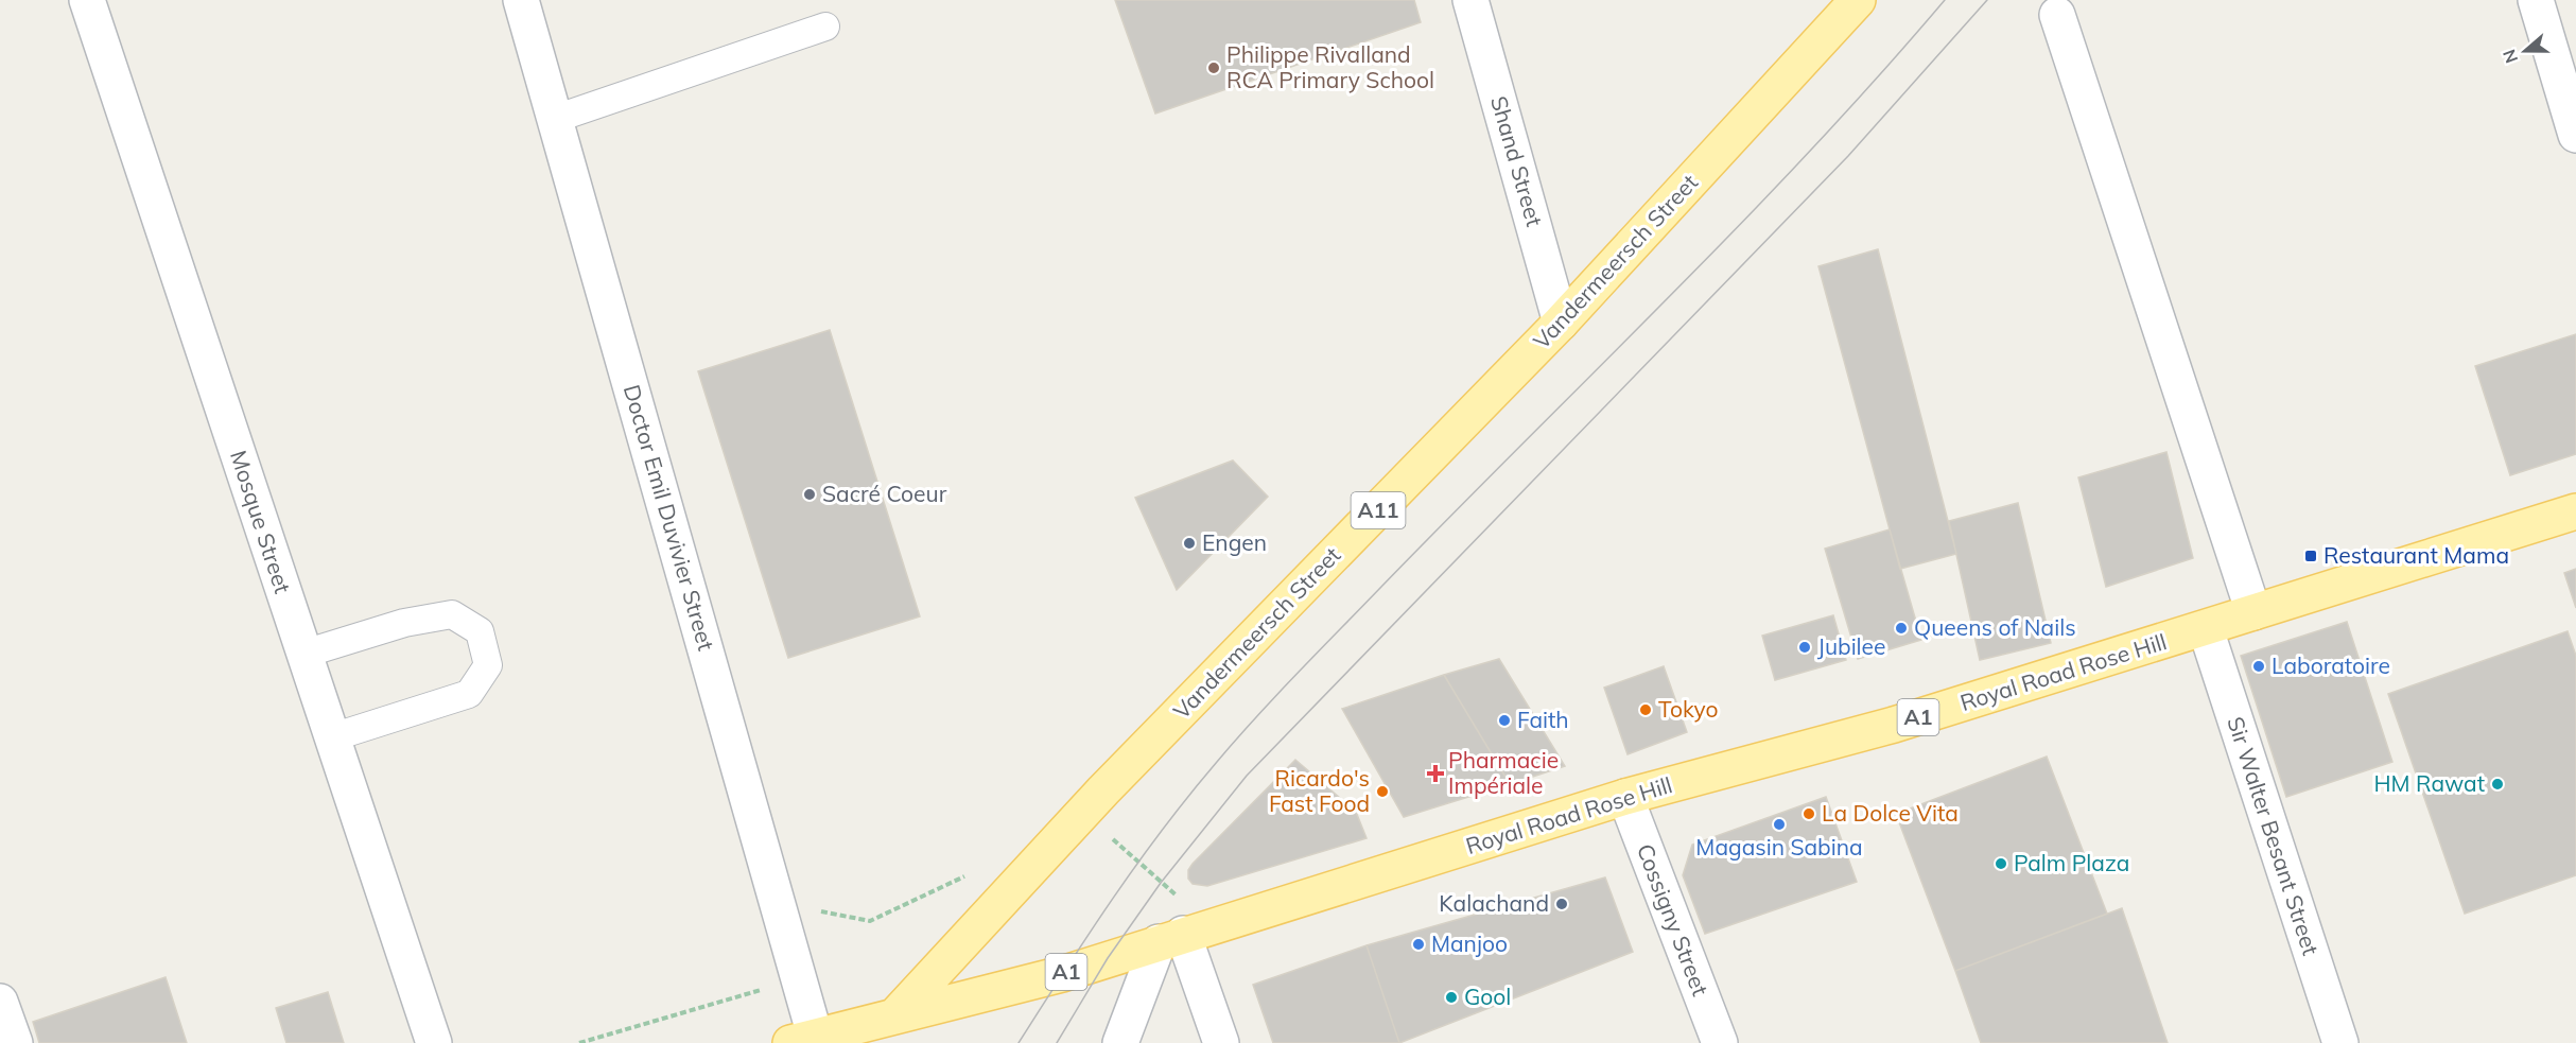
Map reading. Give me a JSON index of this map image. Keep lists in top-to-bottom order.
{
  "streets": {
    "main road": [
      "Vandermeersch Street",
      "A11",
      "Royal Road Rose Hill",
      "A1"
    ],
    "street": [
      "Shand Street",
      "Doctor Emil Duvivier Street",
      "Mosque Street",
      "Sir Walter Besant Street",
      "Cossigny Street"
    ]
  },
  "crossings": [
    ["Shand Street", "Vandermeersch Street"],
    ["Vandermeersch Street", "A1"],
    ["Doctor Emil Duvivier Street", "A1"],
    ["Royal Road Rose Hill", "A1"],
    ["Royal Road Rose Hill", "Sir Walter Besant Street"],
    ["Royal Road Rose Hill", "Cossigny Street"]
  ],
  "places": {
    "other": [
      "Philippe Rivalland RCA Primary School",
      "Sacré Coeur",
      "Engen",
      "Queens of Nails",
      "Jubilee",
      "Laboratoire",
      "Tokyo",
      "Faith",
      "HM Rawat",
      "Ricardo's Fast Food",
      "La Dolce Vita",
      "Magasin Sabina",
      "Palm Plaza",
      "Kalachand",
      "Manjoo",
      "Gool"
    ],
    "transit": ["Restaurant Mama"],
    "health": ["Pharmacie Impériale"]
  },
  "north": "left"
}
